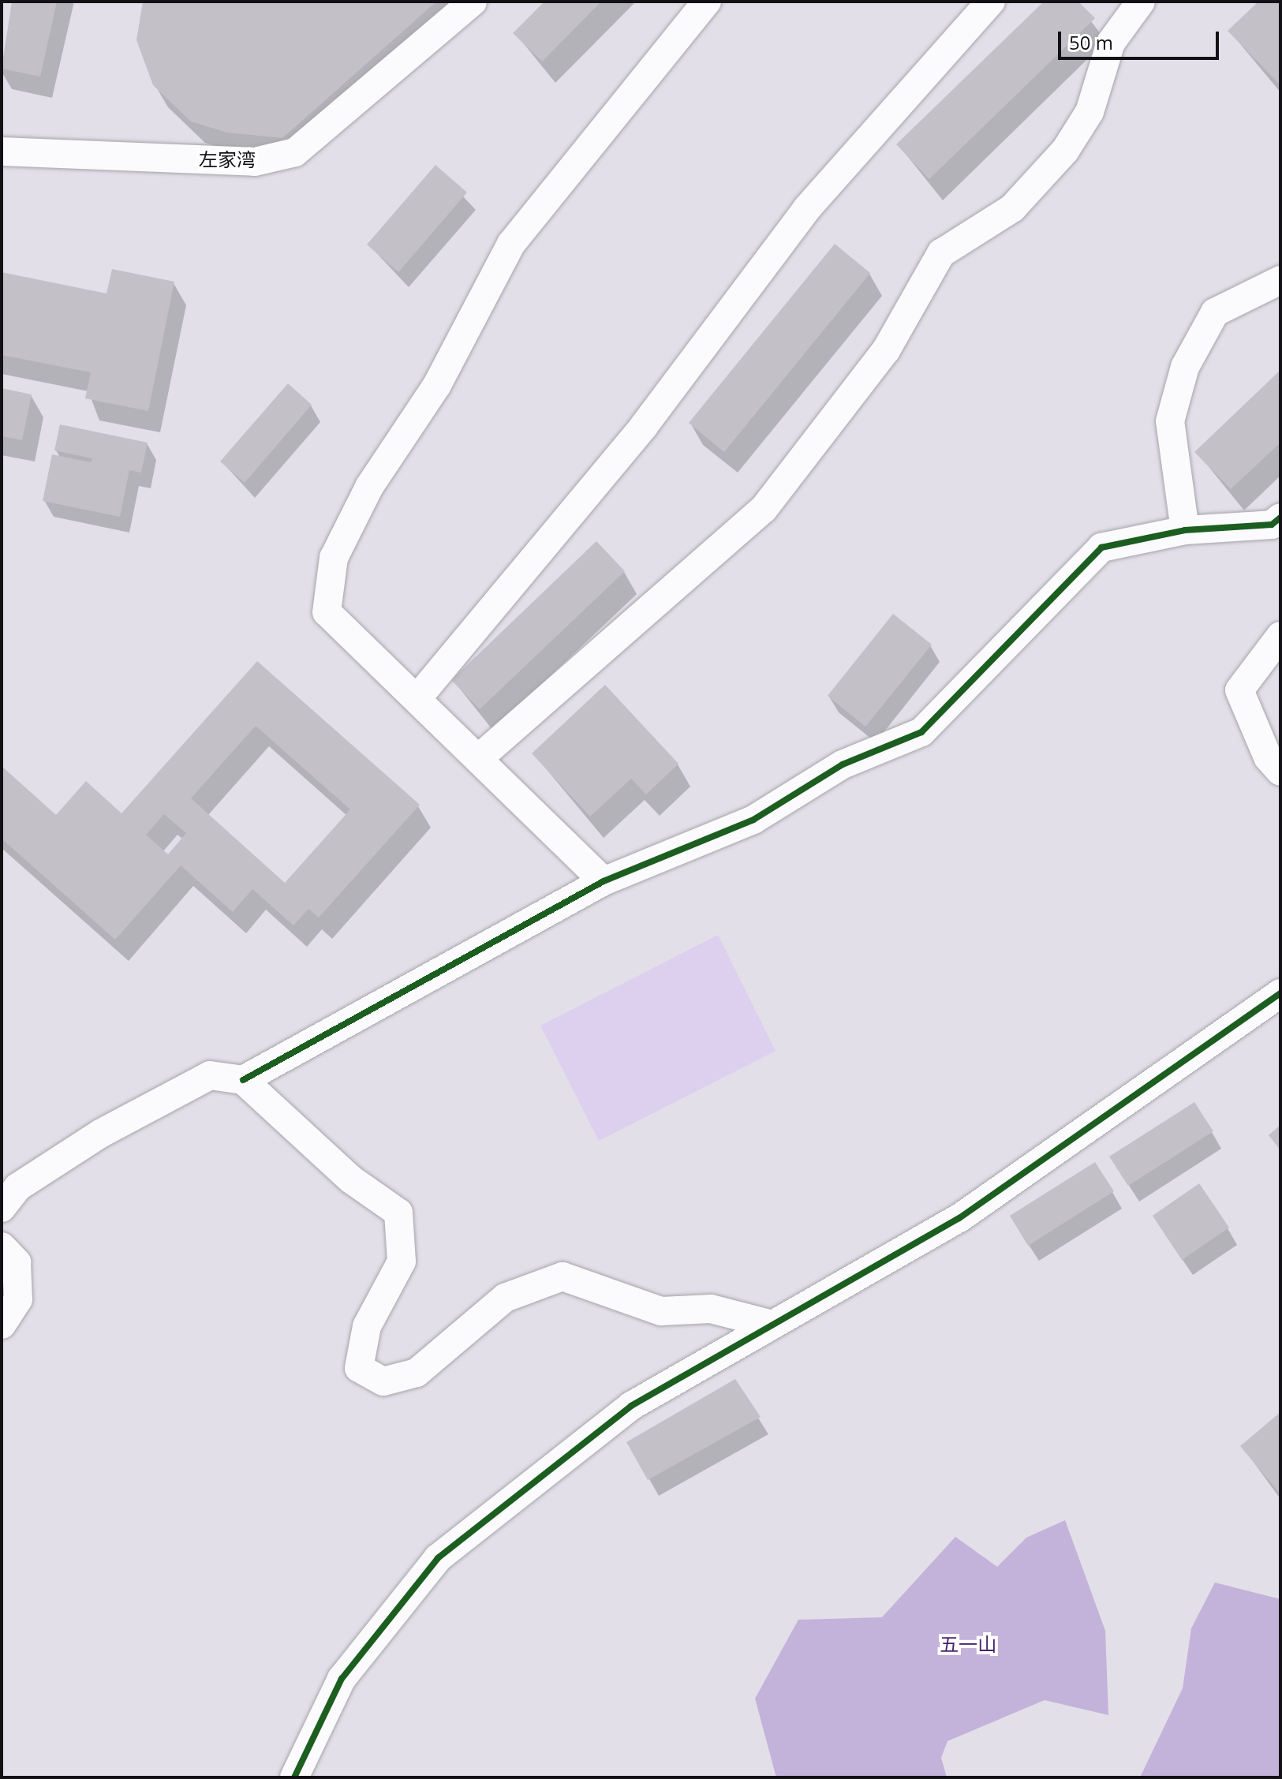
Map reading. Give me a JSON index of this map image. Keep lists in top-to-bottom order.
{
  "streets": {
    "street": ["左家湾"]
  },
  "parks": ["五一山"],
  "scale_bar": "50 m"
}
